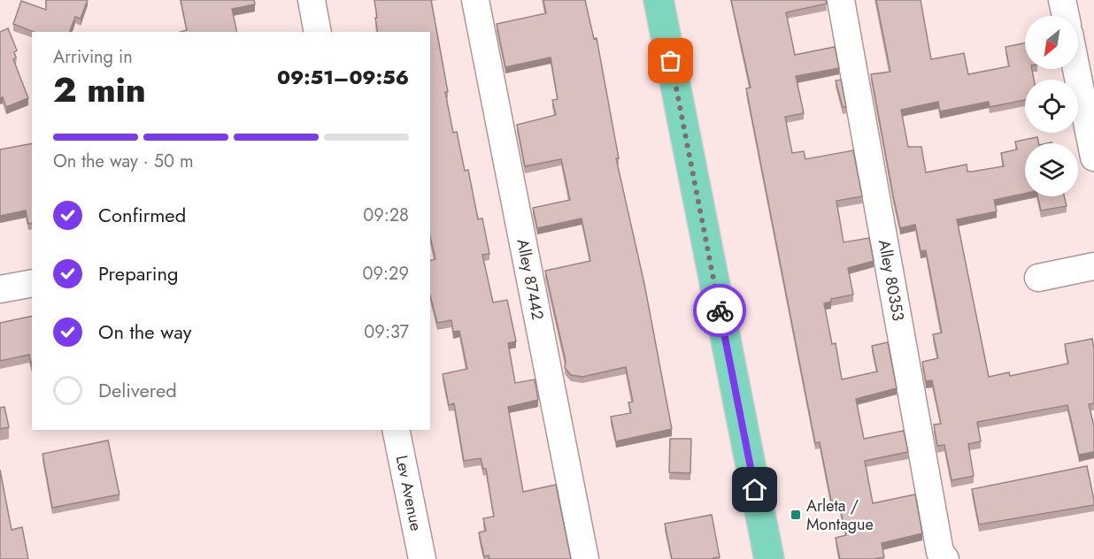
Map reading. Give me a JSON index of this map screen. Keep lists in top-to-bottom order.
{
  "streets": {
    "street": ["Alley 87442", "Alley 80353", "Lev Avenue"]
  },
  "places": {
    "transit": ["Arleta / Montague"]
  },
  "north": "bottom left",
  "page": {
    "heading": ["2 min", "Arriving in", "09:51–09:56"],
    "bar": "On the way · 50 m",
    "list": [
      ["Confirmed", "09:28"],
      ["Preparing", "09:29"],
      ["On the way", "09:37"],
      "Delivered"
    ]
  }
}
